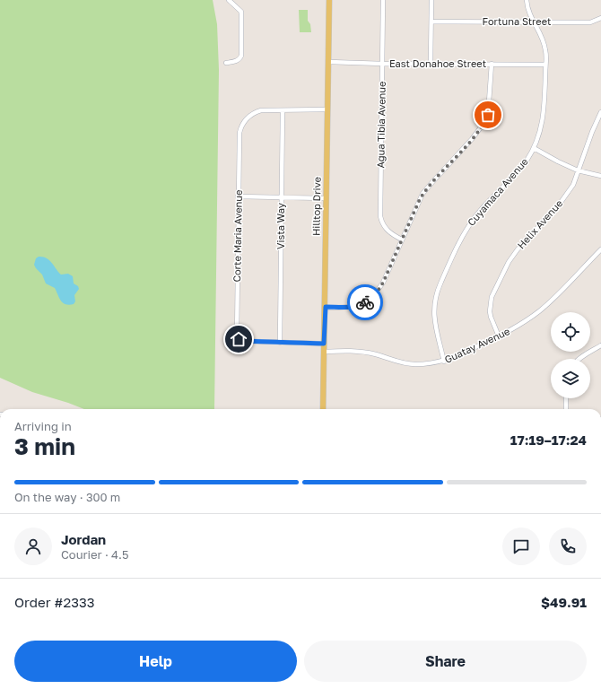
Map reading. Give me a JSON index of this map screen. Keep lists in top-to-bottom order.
{
  "streets": {
    "main road": ["Hilltop Drive"],
    "street": [
      "Fortuna Street",
      "East Donahoe Street",
      "Agua Tibia Avenue",
      "Cuyamaca Avenue",
      "Helix Avenue",
      "Vista Way",
      "Corte Maria Avenue",
      "Guatay Avenue"
    ]
  },
  "crossings": [
    ["Fortuna Street", "Cuyamaca Avenue"],
    ["East Donahoe Street", "Agua Tibia Avenue"],
    ["East Donahoe Street", "Cuyamaca Avenue"],
    ["East Donahoe Street", "Hilltop Drive"],
    ["Cuyamaca Avenue", "Guatay Avenue"],
    ["Hilltop Drive", "Corte Maria Avenue"],
    ["Hilltop Drive", "Guatay Avenue"],
    ["Helix Avenue", "Guatay Avenue"],
    ["Vista Way", "Corte Maria Avenue"]
  ],
  "page": {
    "heading": ["3 min", "Arriving in", "17:19–17:24"],
    "panel": [
      "Jordan",
      "Courier · 4.5",
      "Order #2333",
      "$49.91"
    ],
    "bar": "On the way · 300 m",
    "buttons": ["Help", "Share"]
  }
}
